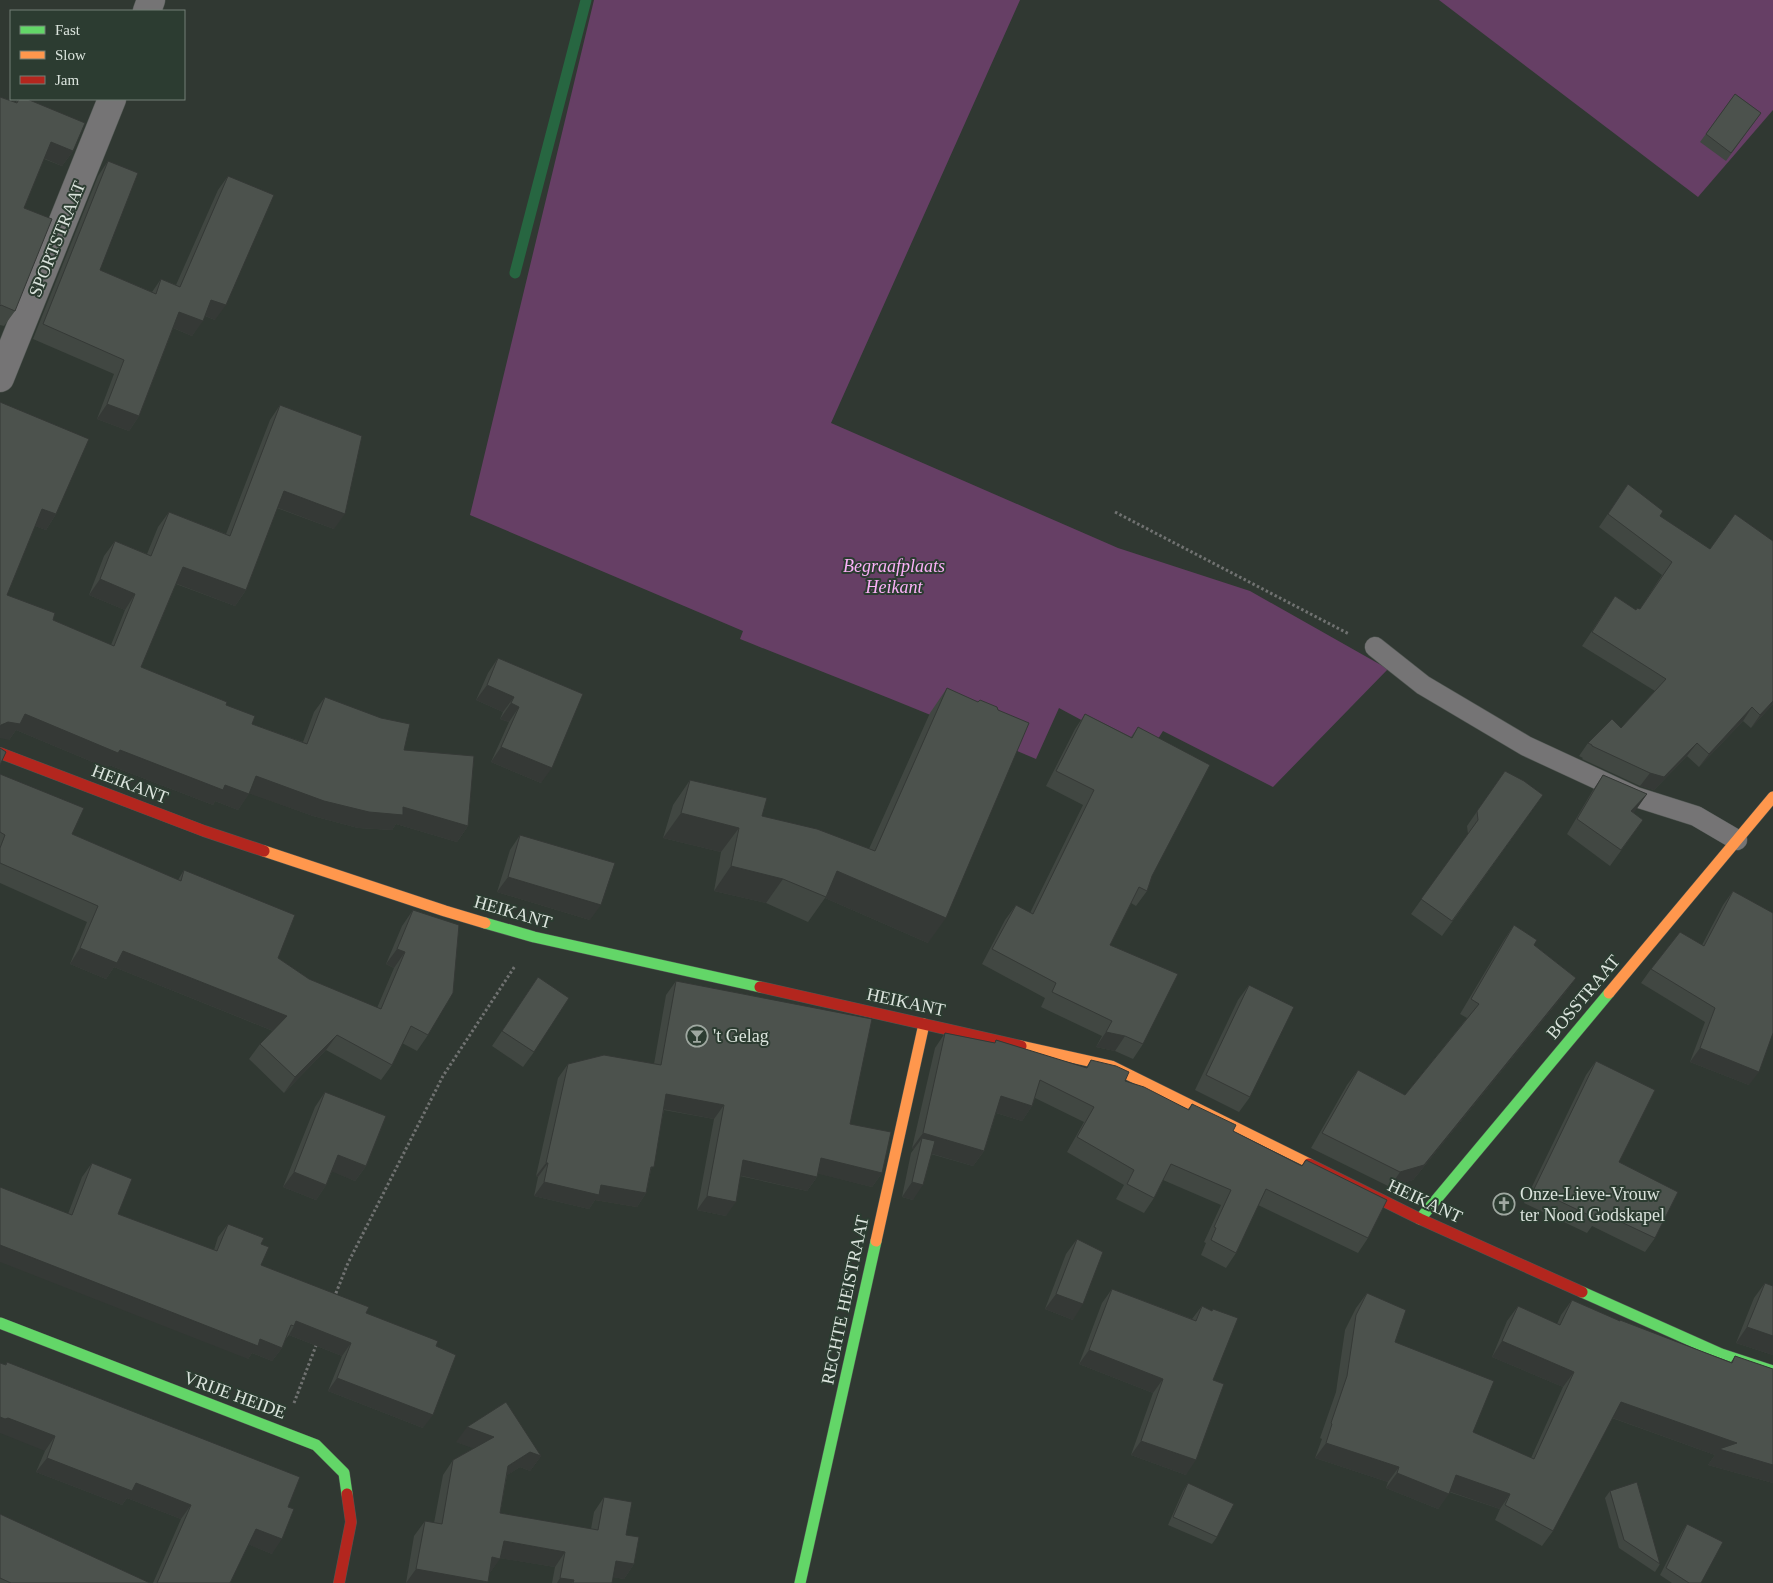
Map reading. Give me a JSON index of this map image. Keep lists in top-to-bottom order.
{
  "streets": {
    "street": [
      "SPORTSTRAAT",
      "HEIKANT",
      "BOSSTRAAT",
      "RECHTE HEISTRAAT",
      "VRIJE HEIDE"
    ]
  },
  "crossings": [
    ["HEIKANT", "BOSSTRAAT"],
    ["HEIKANT", "RECHTE HEISTRAAT"]
  ],
  "parks": ["Begraafplaats Heikant"],
  "places": {
    "bar": ["'t Gelag"],
    "church": ["Onze-Lieve-Vrouw ter Nood Godskapel"]
  },
  "legend": ["Fast", "Slow", "Jam"]
}
